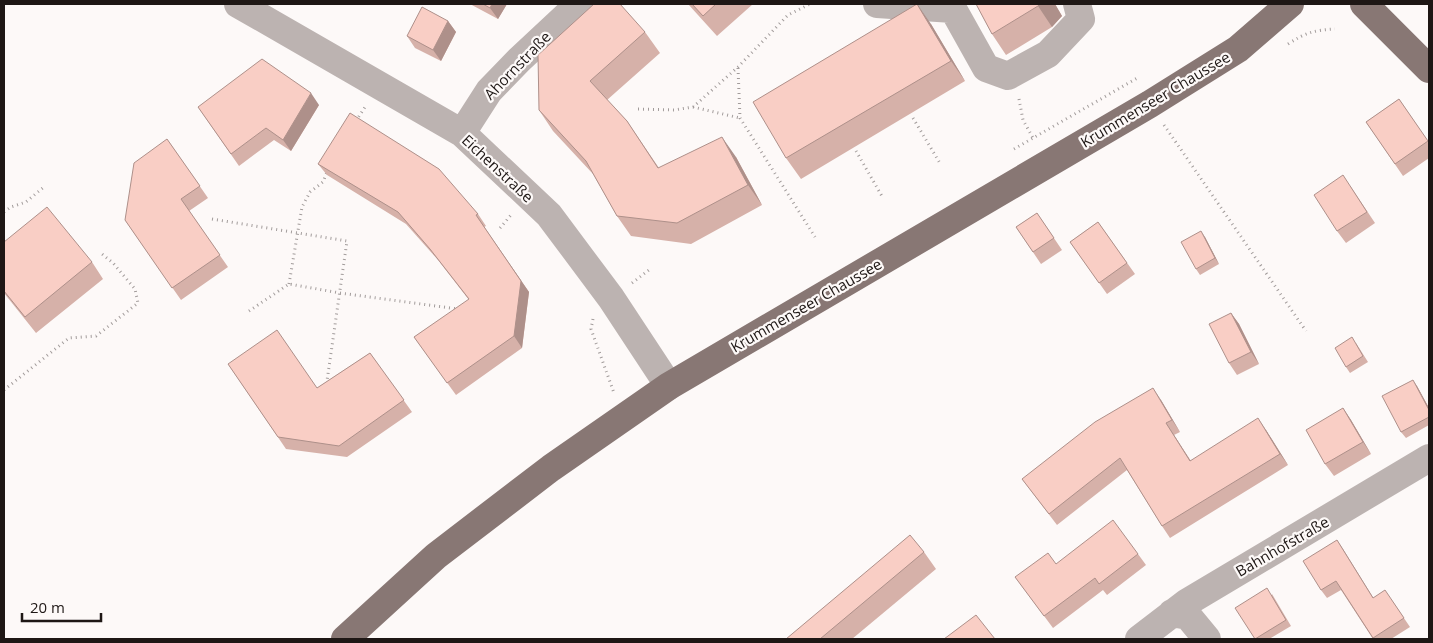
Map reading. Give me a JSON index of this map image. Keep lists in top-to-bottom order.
{
  "streets": {
    "main road": ["Krummenseer Chaussee"],
    "street": ["Ahornstraße", "Eichenstraße", "Bahnhofstraße"]
  },
  "crossings": [
    ["Ahornstraße", "Eichenstraße"],
    ["Krummenseer Chaussee", "Eichenstraße"]
  ],
  "scale_bar": "20 m"
}
